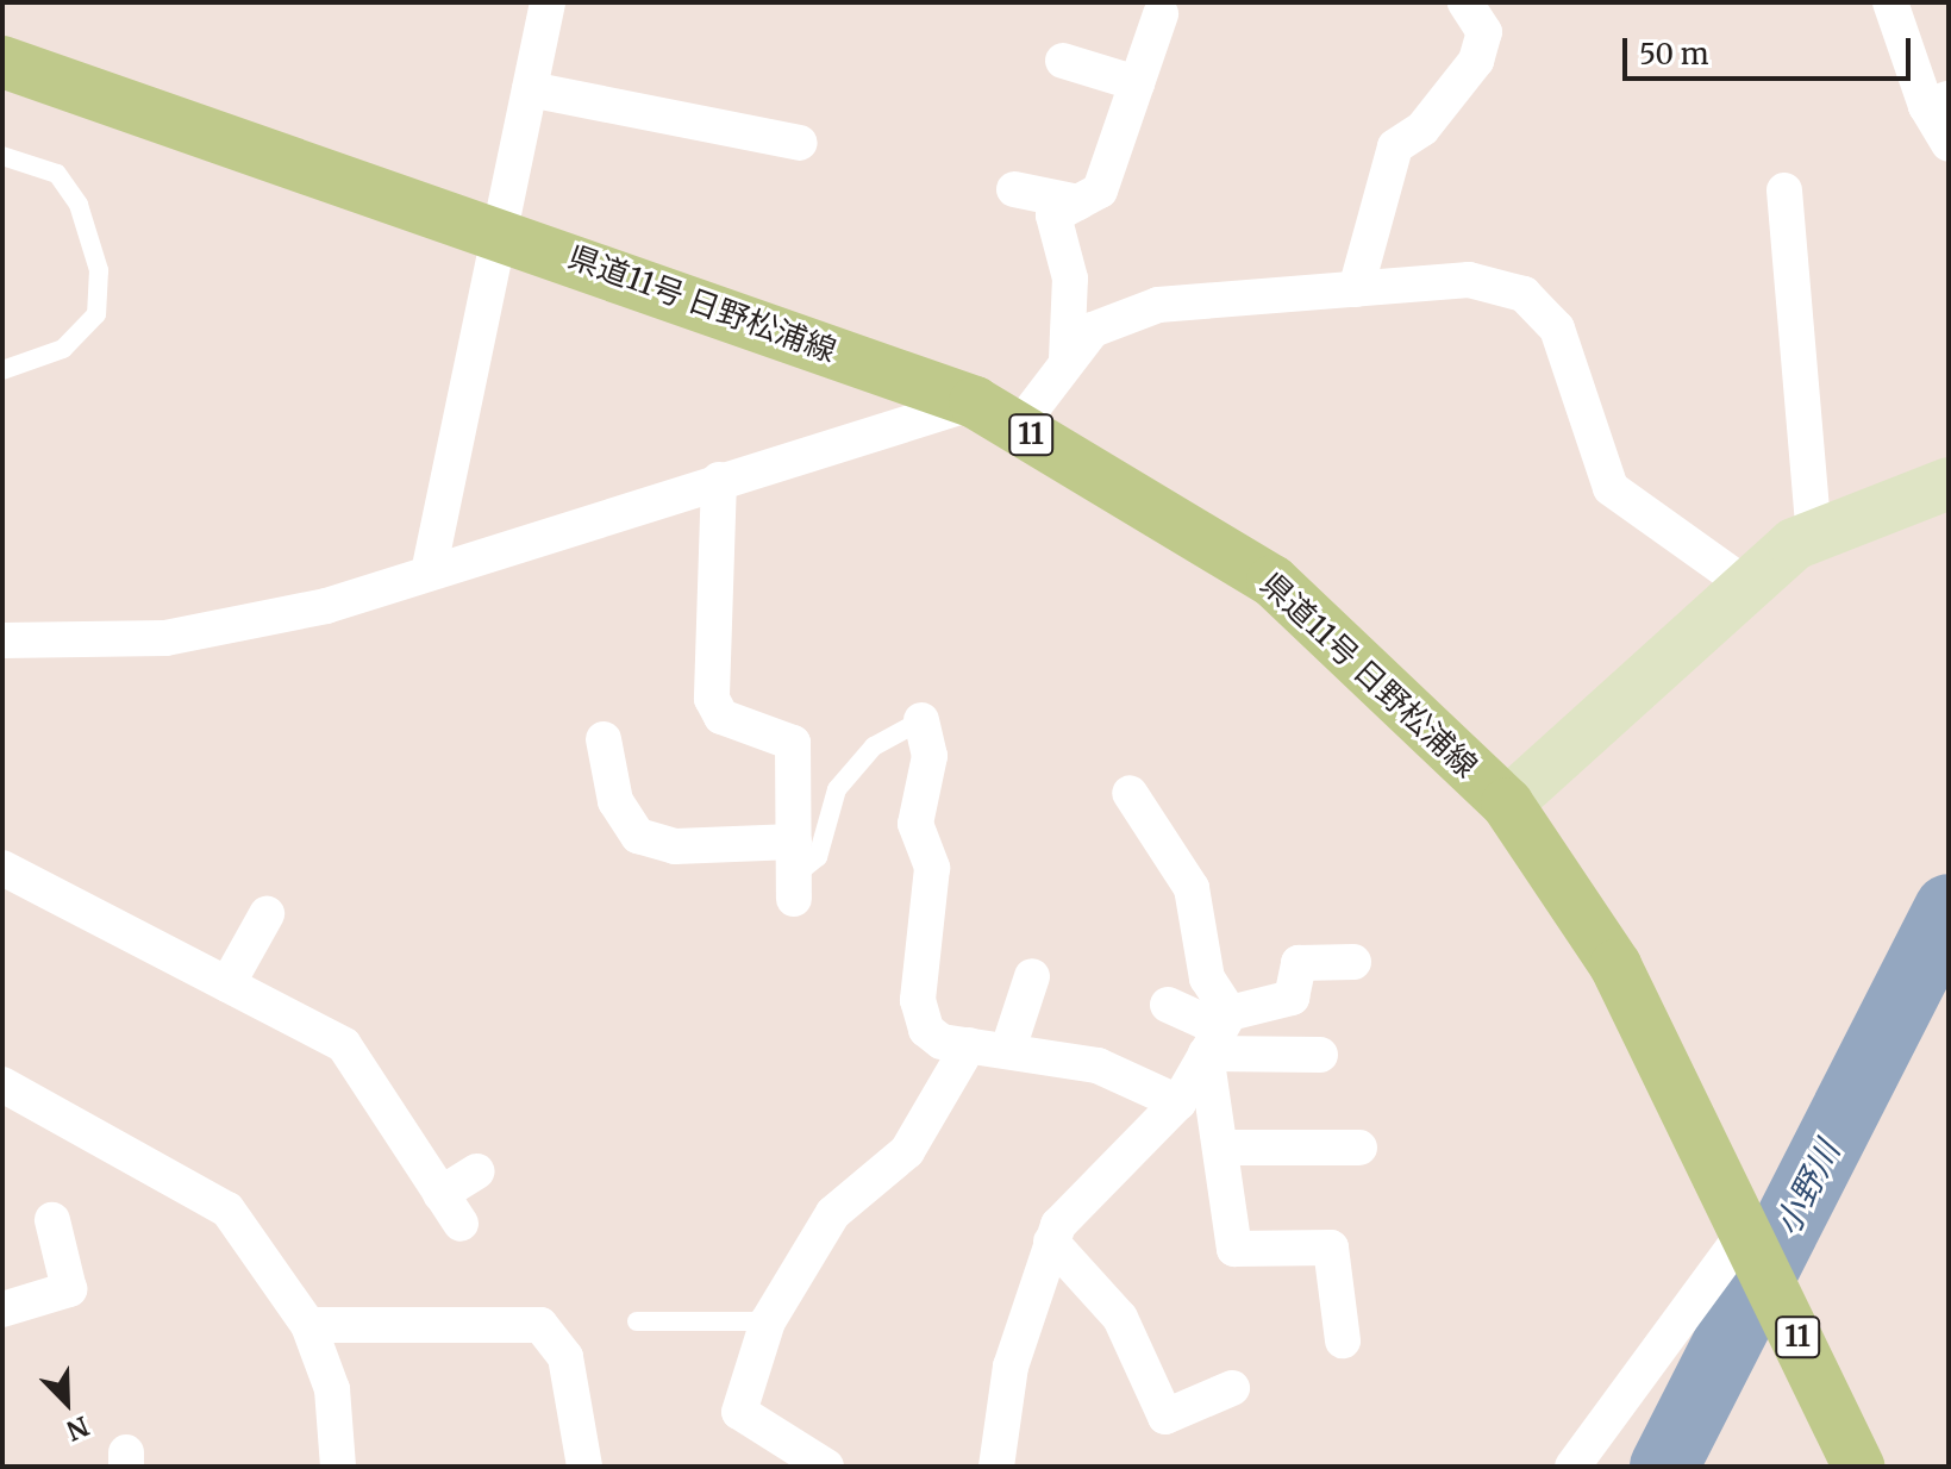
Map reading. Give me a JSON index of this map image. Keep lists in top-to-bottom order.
{
  "streets": {
    "main road": ["県道11号 日野松浦線", "11"]
  },
  "water": ["小野川"],
  "scale_bar": "50 m",
  "north": "bottom right"
}
